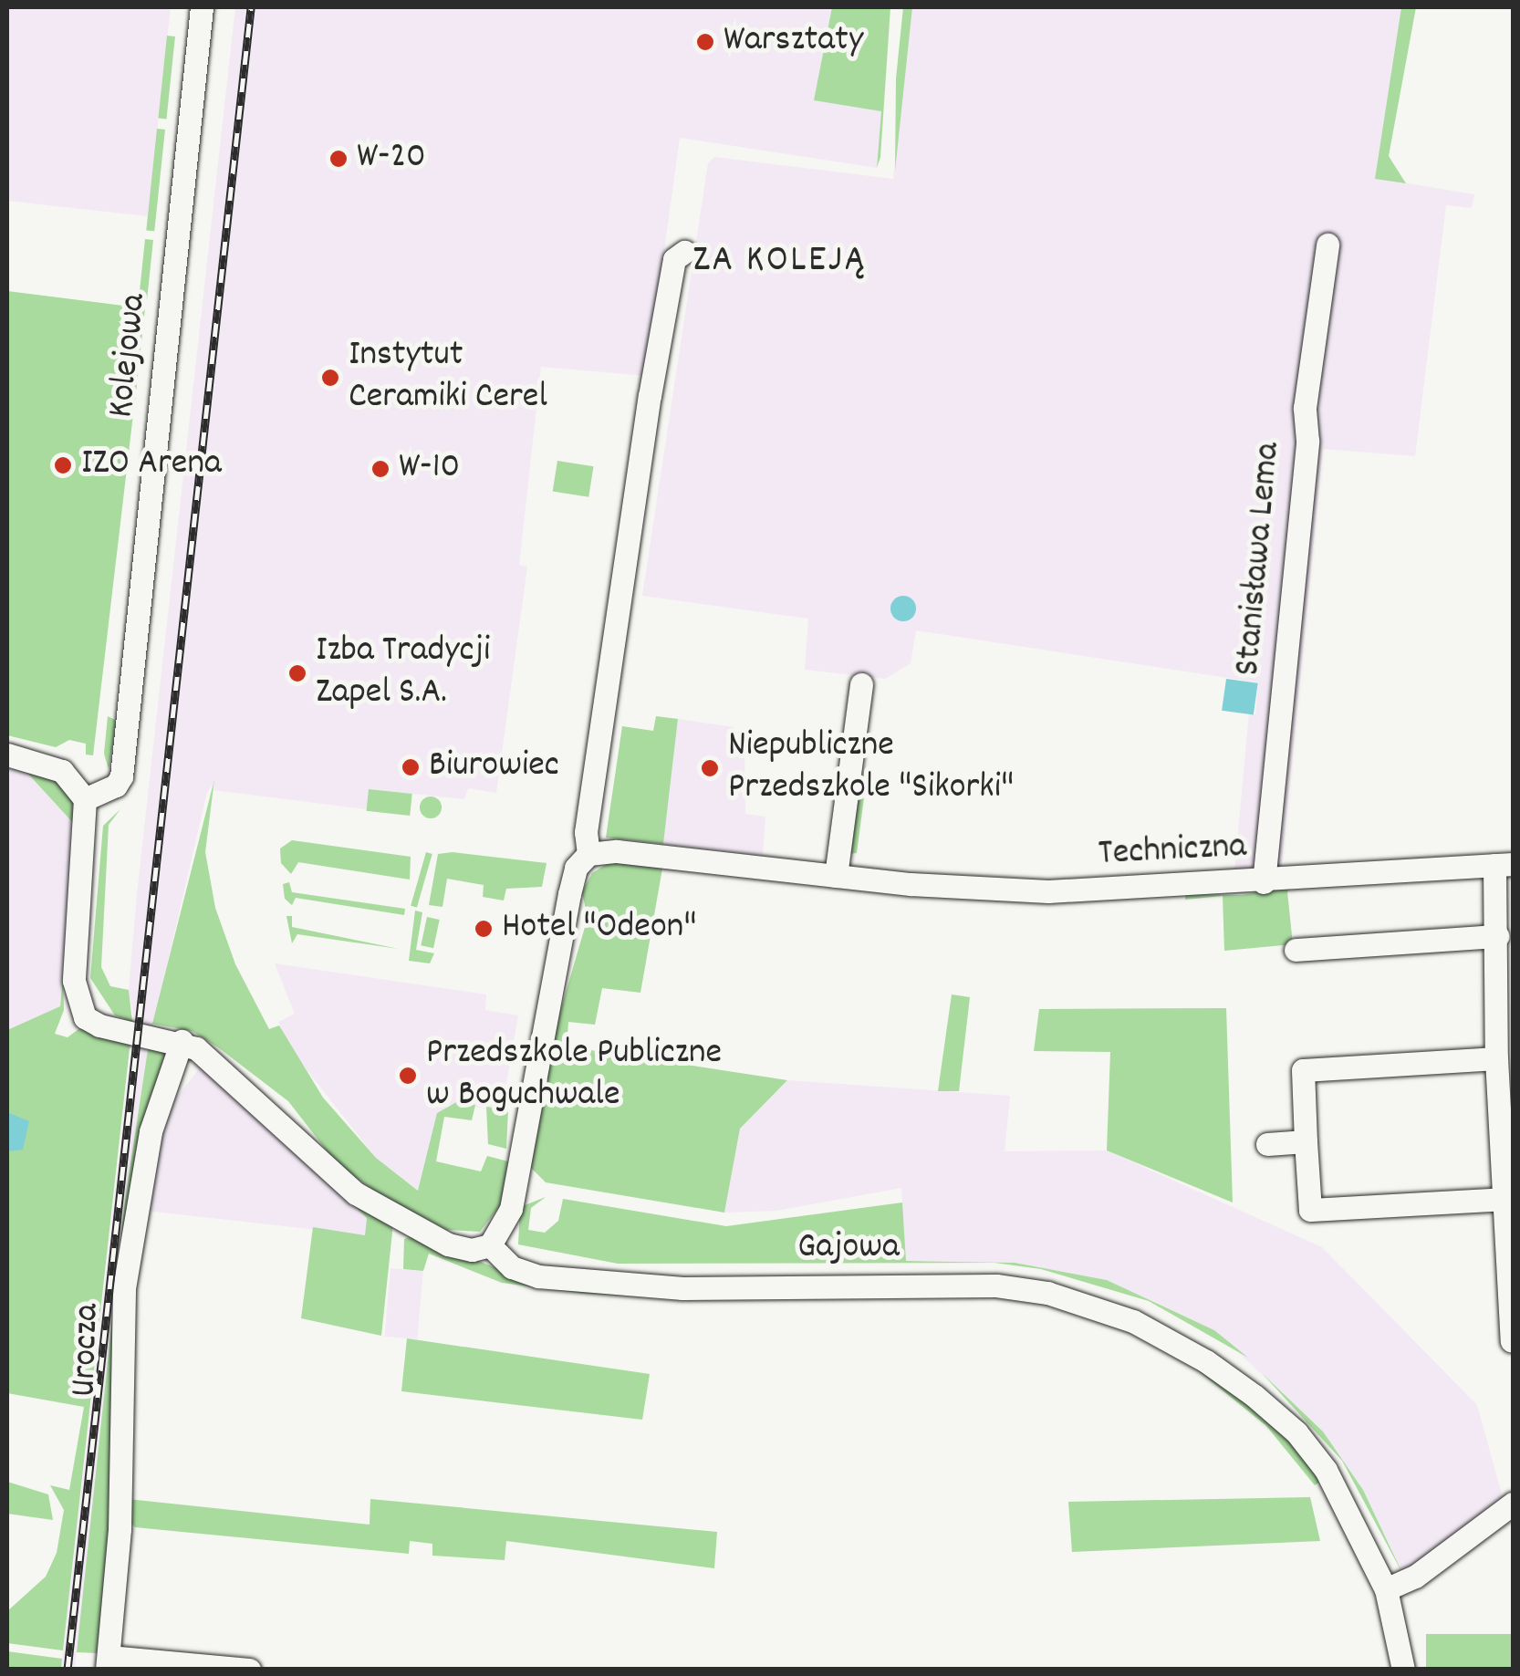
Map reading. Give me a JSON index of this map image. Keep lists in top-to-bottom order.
{
  "streets": {
    "street": [
      "Kolejowa",
      "Stanisława Lema",
      "Techniczna",
      "Gajowa",
      "Urocza"
    ]
  },
  "crossings": [
    ["Stanisława Lema", "Techniczna"]
  ],
  "districts": ["ZA KOLEJĄ"],
  "places": [
    "Warsztaty",
    "W-20",
    "Instytut Ceramiki Cerel",
    "IZO Arena",
    "W-10",
    "Izba Tradycji Zapel S.A.",
    "Biurowiec",
    "Niepubliczne Przedszkole \"Sikorki\"",
    "Hotel \"Odeon\"",
    "Przedszkole Publiczne w Boguchwale"
  ]
}
